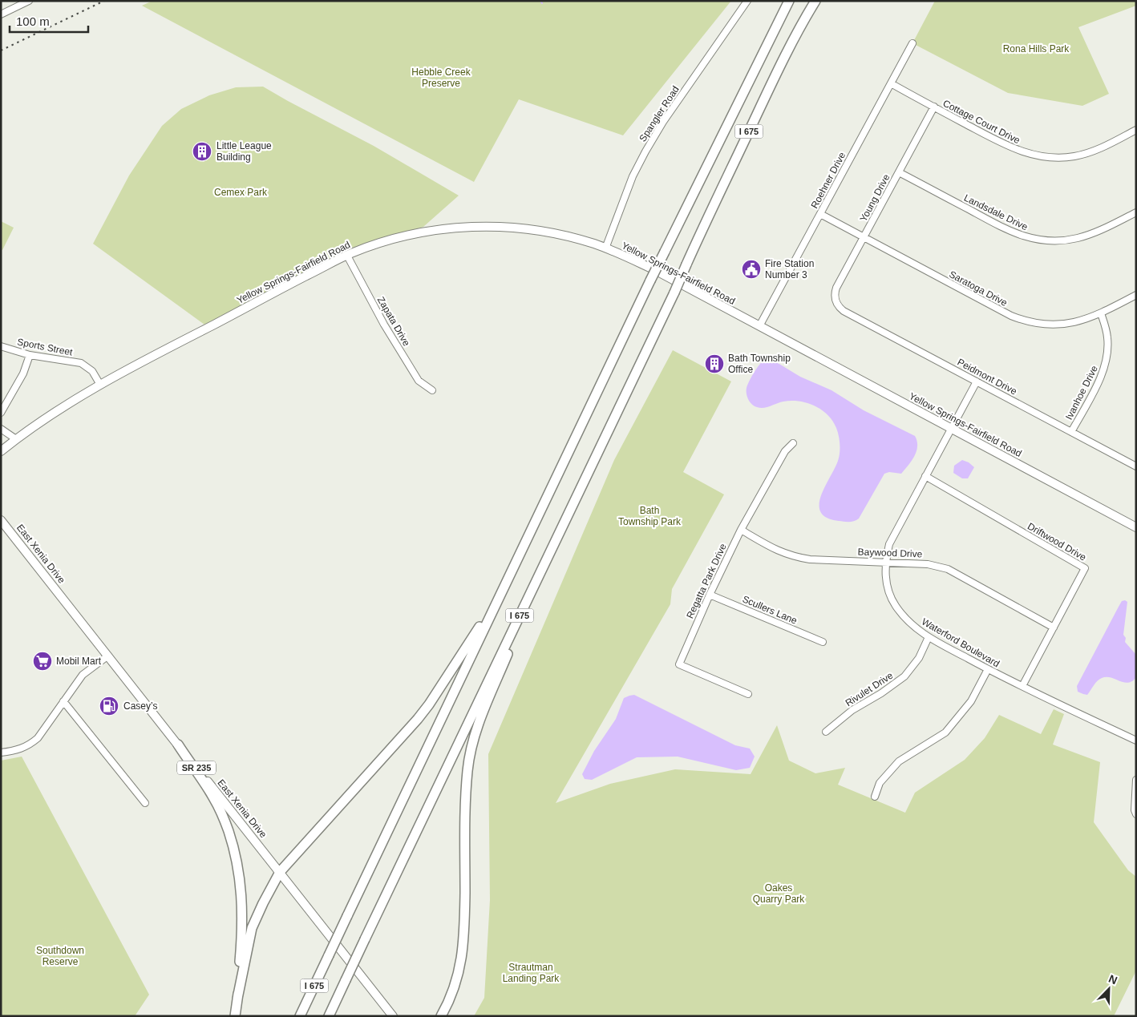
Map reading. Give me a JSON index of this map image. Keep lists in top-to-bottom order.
{
  "streets": {
    "highway": ["I 675"],
    "main road": ["Yellow Springs-Fairfield Road", "East Xenia Drive", "SR 235"],
    "street": [
      "Spangler Road",
      "Cottage Court Drive",
      "Roehner Drive",
      "Young Drive",
      "Landsdale Drive",
      "Saratoga Drive",
      "Zapata Drive",
      "Sports Street",
      "Peidmont Drive",
      "Ivanhoe Drive",
      "Driftwood Drive",
      "Baywood Drive",
      "Regatta Park Drive",
      "Scullers Lane",
      "Waterford Boulevard",
      "Rivulet Drive"
    ]
  },
  "crossings": [
    ["Spangler Road", "Yellow Springs-Fairfield Road"],
    ["Cottage Court Drive", "Roehner Drive"],
    ["Cottage Court Drive", "Young Drive"],
    ["Roehner Drive", "Yellow Springs-Fairfield Road"],
    ["Roehner Drive", "Saratoga Drive"],
    ["Young Drive", "Landsdale Drive"],
    ["Young Drive", "Saratoga Drive"],
    ["Young Drive", "Peidmont Drive"],
    ["Yellow Springs-Fairfield Road", "Zapata Drive"],
    ["Yellow Springs-Fairfield Road", "Sports Street"],
    ["Yellow Springs-Fairfield Road", "Waterford Boulevard"],
    ["Saratoga Drive", "Ivanhoe Drive"],
    ["Peidmont Drive", "Ivanhoe Drive"],
    ["Peidmont Drive", "Waterford Boulevard"],
    ["Driftwood Drive", "Baywood Drive"],
    ["Driftwood Drive", "Waterford Boulevard"],
    ["Baywood Drive", "Regatta Park Drive"],
    ["Baywood Drive", "Waterford Boulevard"],
    ["Regatta Park Drive", "Scullers Lane"],
    ["Waterford Boulevard", "Rivulet Drive"]
  ],
  "parks": [
    "Rona Hills Park",
    "Hebble Creek Preserve",
    "Cemex Park",
    "Bath Township Park",
    "Oakes Quarry Park",
    "Southdown Reserve",
    "Strautman Landing Park"
  ],
  "places": {
    "building": ["Little League Building", "Bath Township Office"],
    "public building": ["Fire Station Number 3"],
    "supermarket": ["Mobil Mart"],
    "fuel station": ["Casey’s"]
  },
  "scale_bar": "100 m",
  "north": "top right"
}
